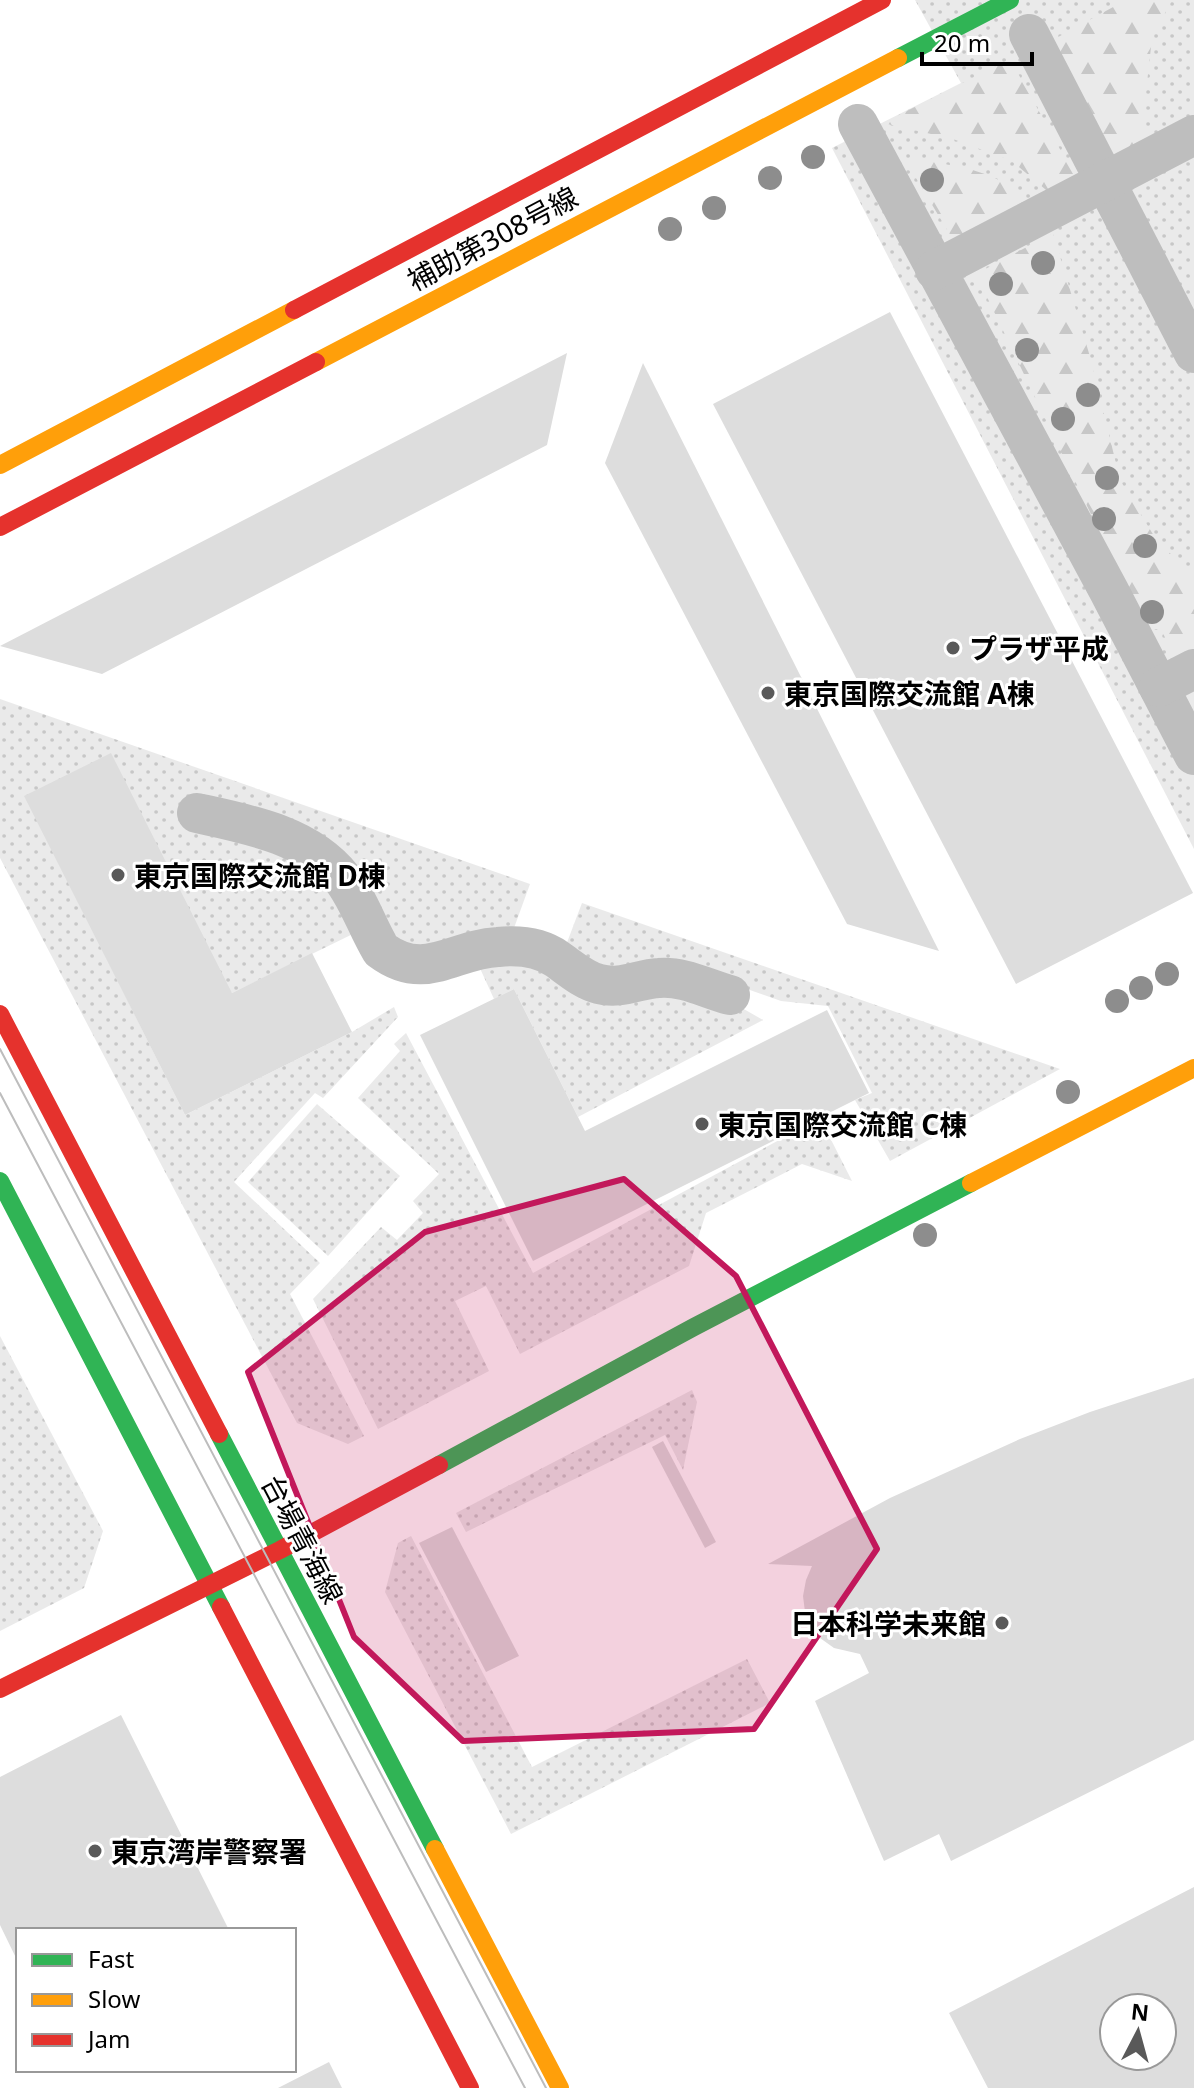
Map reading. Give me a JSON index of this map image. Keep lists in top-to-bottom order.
{
  "streets": {
    "street": ["補助第308号線", "台場青海線"]
  },
  "places": [
    "プラザ平成",
    "東京国際交流館 A棟",
    "東京国際交流館 D棟",
    "東京国際交流館 C棟",
    "日本科学未来館",
    "東京湾岸警察署"
  ],
  "legend": ["Fast", "Slow", "Jam"],
  "scale_bar": "20 m",
  "north": "top"
}
